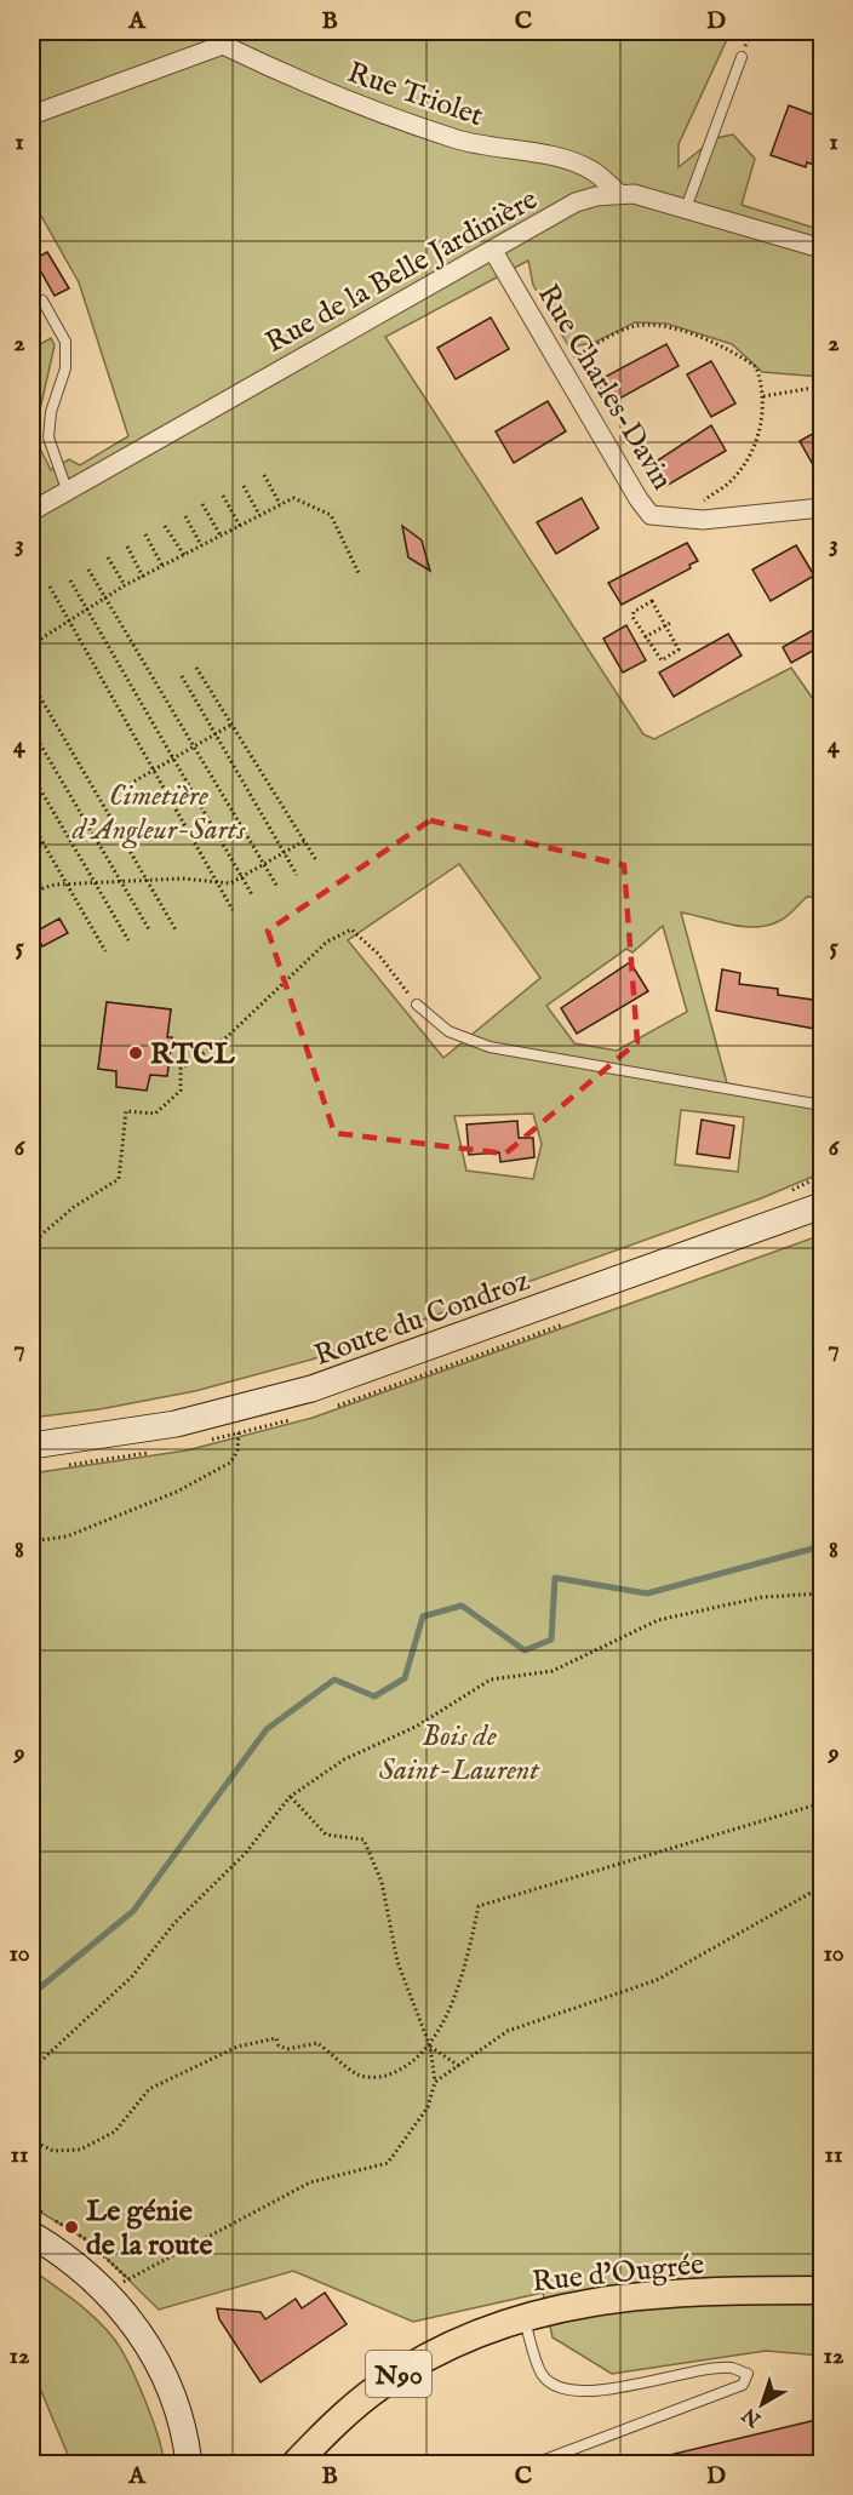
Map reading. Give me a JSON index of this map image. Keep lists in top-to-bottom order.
{
  "streets": {
    "main road": ["Route du Condroz", "Rue d'Ougrée", "N90"],
    "street": ["Rue Triolet", "Rue de la Belle Jardinière", "Rue Charles-Davin"]
  },
  "crossings": [
    ["Rue Triolet", "Rue de la Belle Jardinière"],
    ["Rue de la Belle Jardinière", "Rue Charles-Davin"]
  ],
  "parks": ["Cimetière d'Angleur-Sarts", "Bois de Saint-Laurent"],
  "places": ["RTCL", "Le génie de la route"],
  "north": "bottom left",
  "grid": {
    "columns": [
      "A",
      "B",
      "C",
      "D"
    ],
    "rows": [
      "1",
      "2",
      "3",
      "4",
      "5",
      "6",
      "7",
      "8",
      "9",
      "10",
      "11",
      "12"
    ]
  }
}
